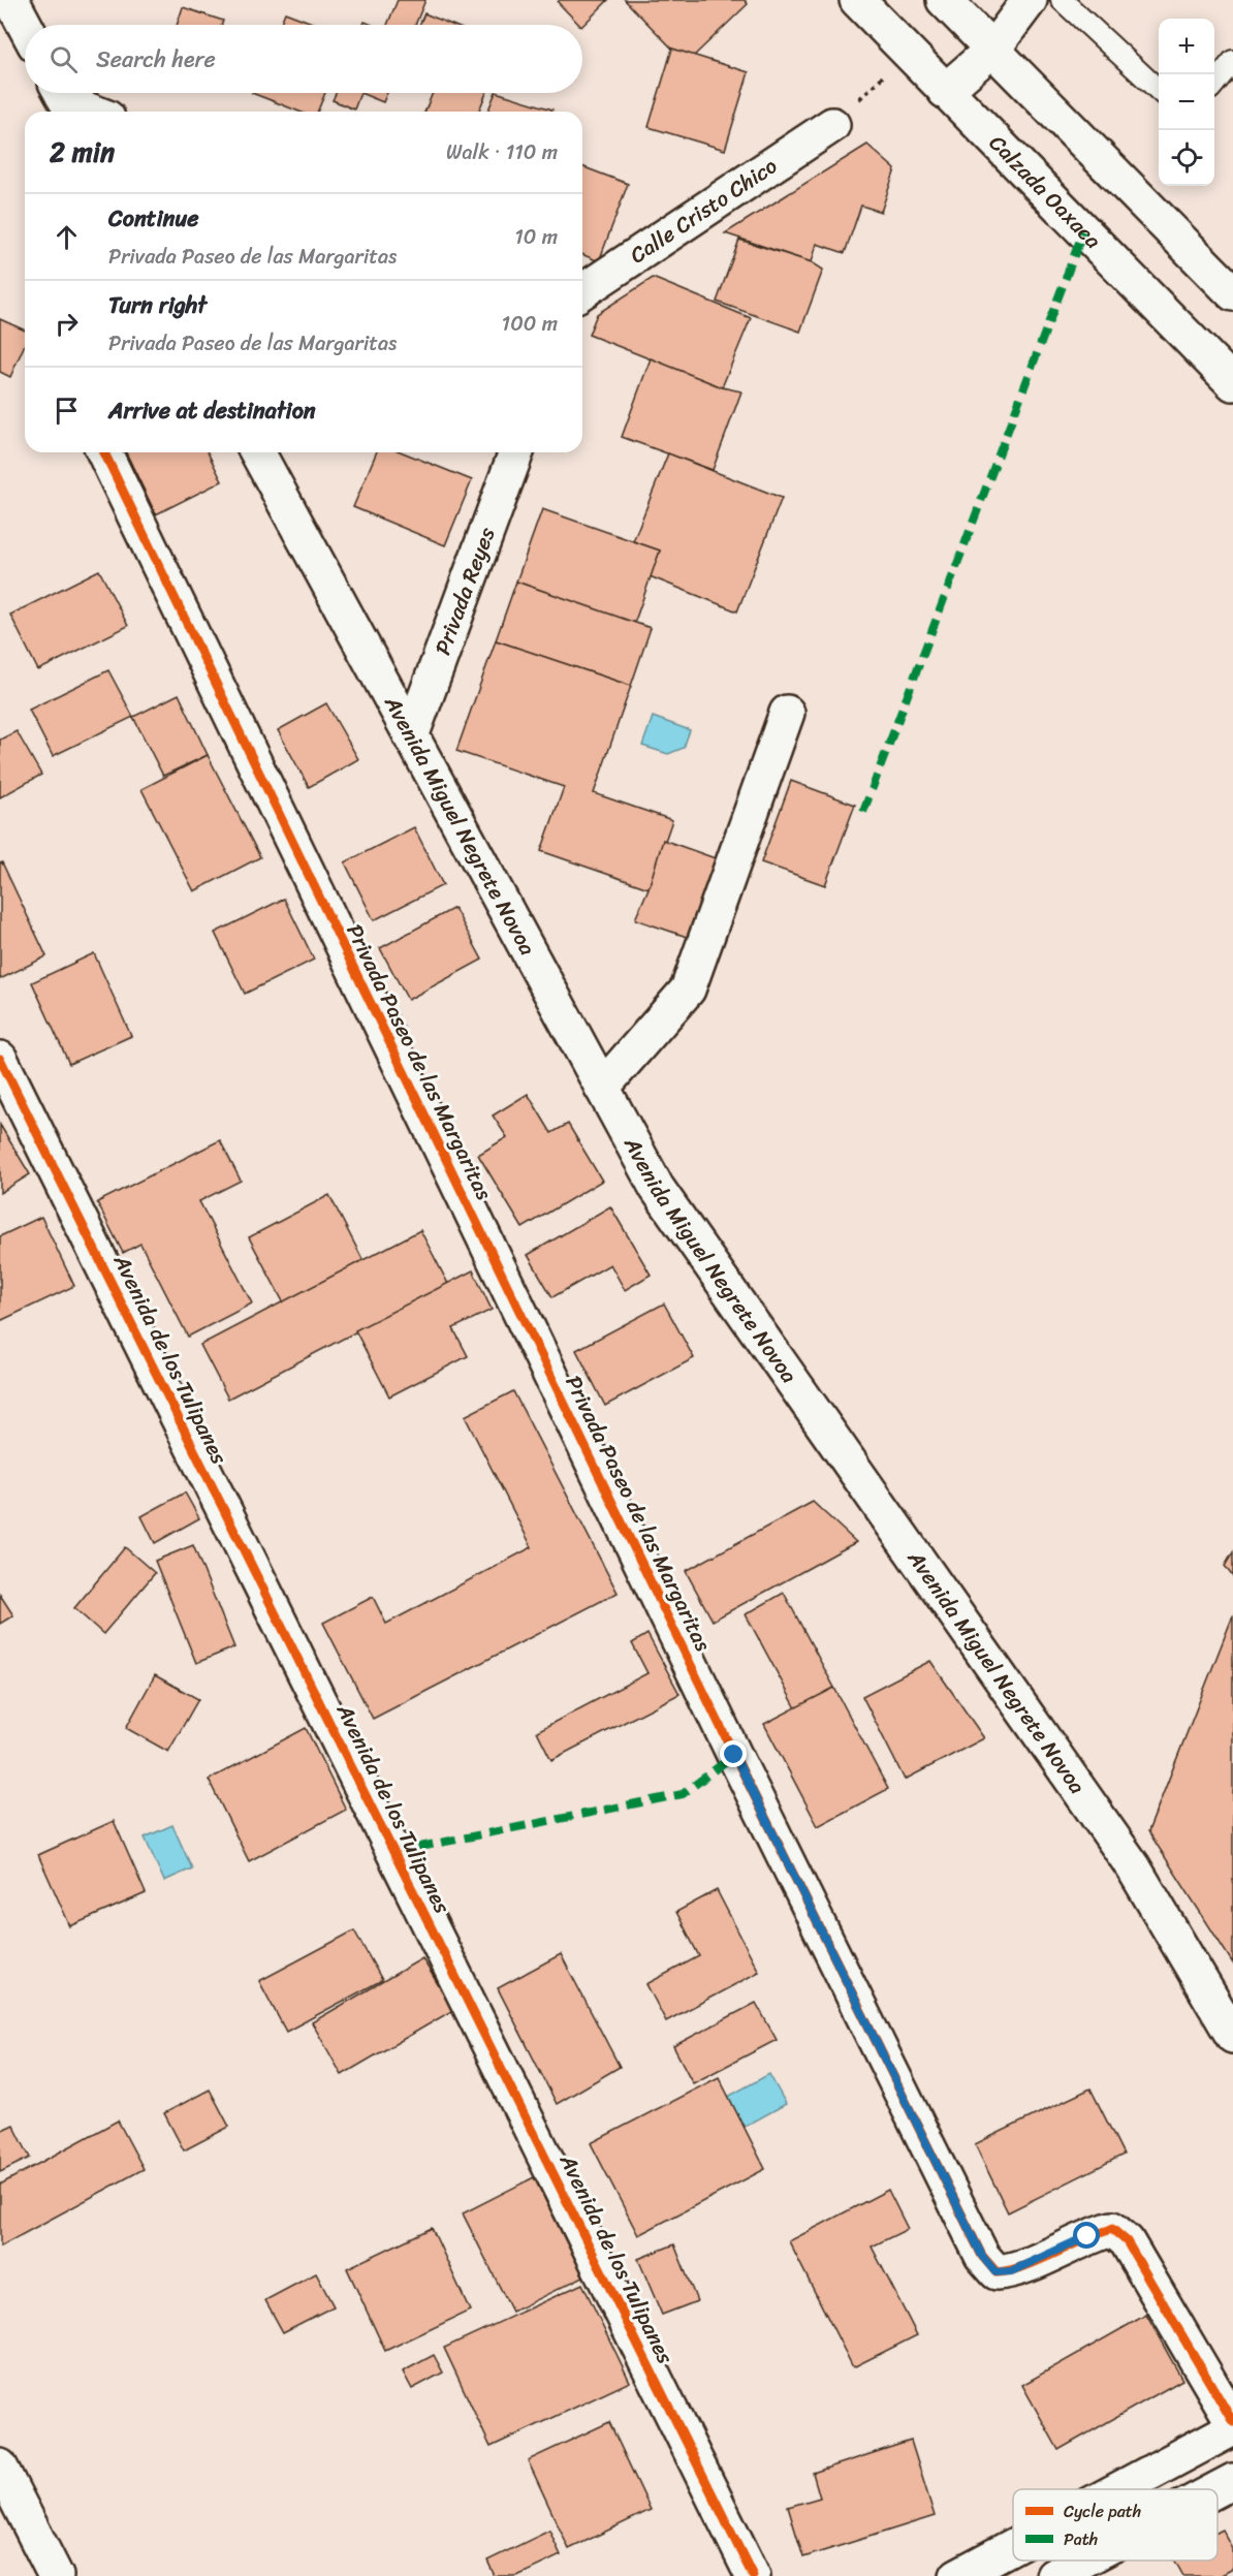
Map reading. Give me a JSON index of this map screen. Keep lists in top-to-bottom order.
{
  "streets": {
    "street": [
      "Calzada Oaxaca",
      "Calle Cristo Chico",
      "Privada Reyes",
      "Avenida Miguel Negrete Novoa",
      "Privada Paseo de las Margaritas",
      "Avenida de los Tulipanes"
    ]
  },
  "crossings": [
    ["Privada Reyes", "Avenida Miguel Negrete Novoa"]
  ],
  "legend": ["Cycle path", "Path"],
  "page": {
    "map_buttons": ["+", "−"],
    "search": "Search here",
    "heading": ["2 min", "Walk · 110 m"],
    "list": [
      ["Continue", "Privada Paseo de las Margaritas", "10 m"],
      ["Turn right", "Privada Paseo de las Margaritas", "100 m"],
      "Arrive at destination"
    ]
  }
}
